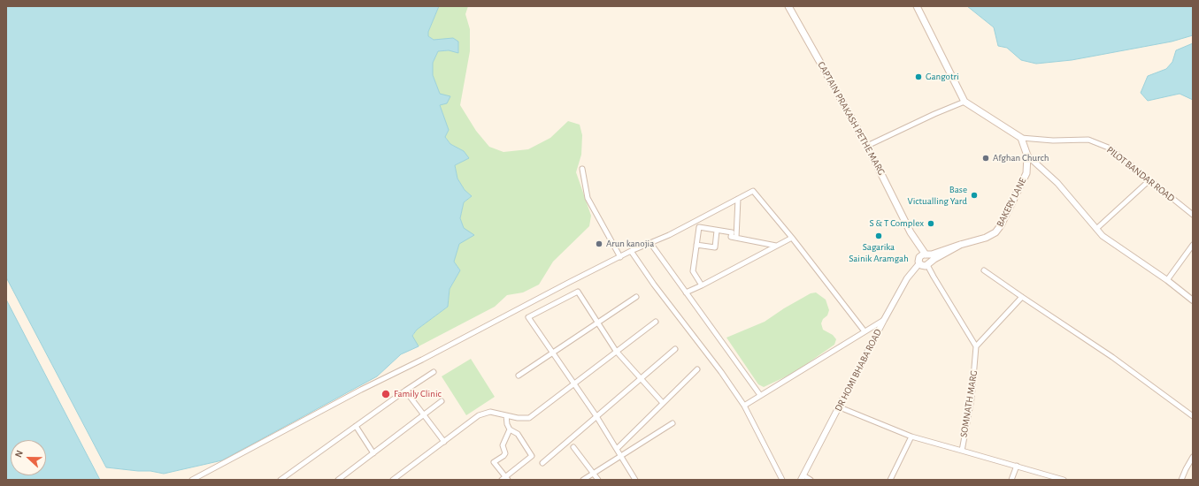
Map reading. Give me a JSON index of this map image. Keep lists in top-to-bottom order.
{
  "streets": {
    "main road": ["CAPTAIN PRAKASH PETHE MARG", "BAKERY LANE"],
    "street": ["PILOT BANDAR ROAD", "DR HOMI BHABA ROAD", "SOMNATH MARG"]
  },
  "crossings": [
    ["CAPTAIN PRAKASH PETHE MARG", "BAKERY LANE"],
    ["CAPTAIN PRAKASH PETHE MARG", "DR HOMI BHABA ROAD"],
    ["BAKERY LANE", "DR HOMI BHABA ROAD"]
  ],
  "places": [
    "Gangotri",
    "Afghan Church",
    "Base Victualling Yard",
    "S & T Complex",
    "Sagarika Sainik Aramgah",
    "Arun kanojia",
    "Family Clinic"
  ],
  "north": "left"
}
